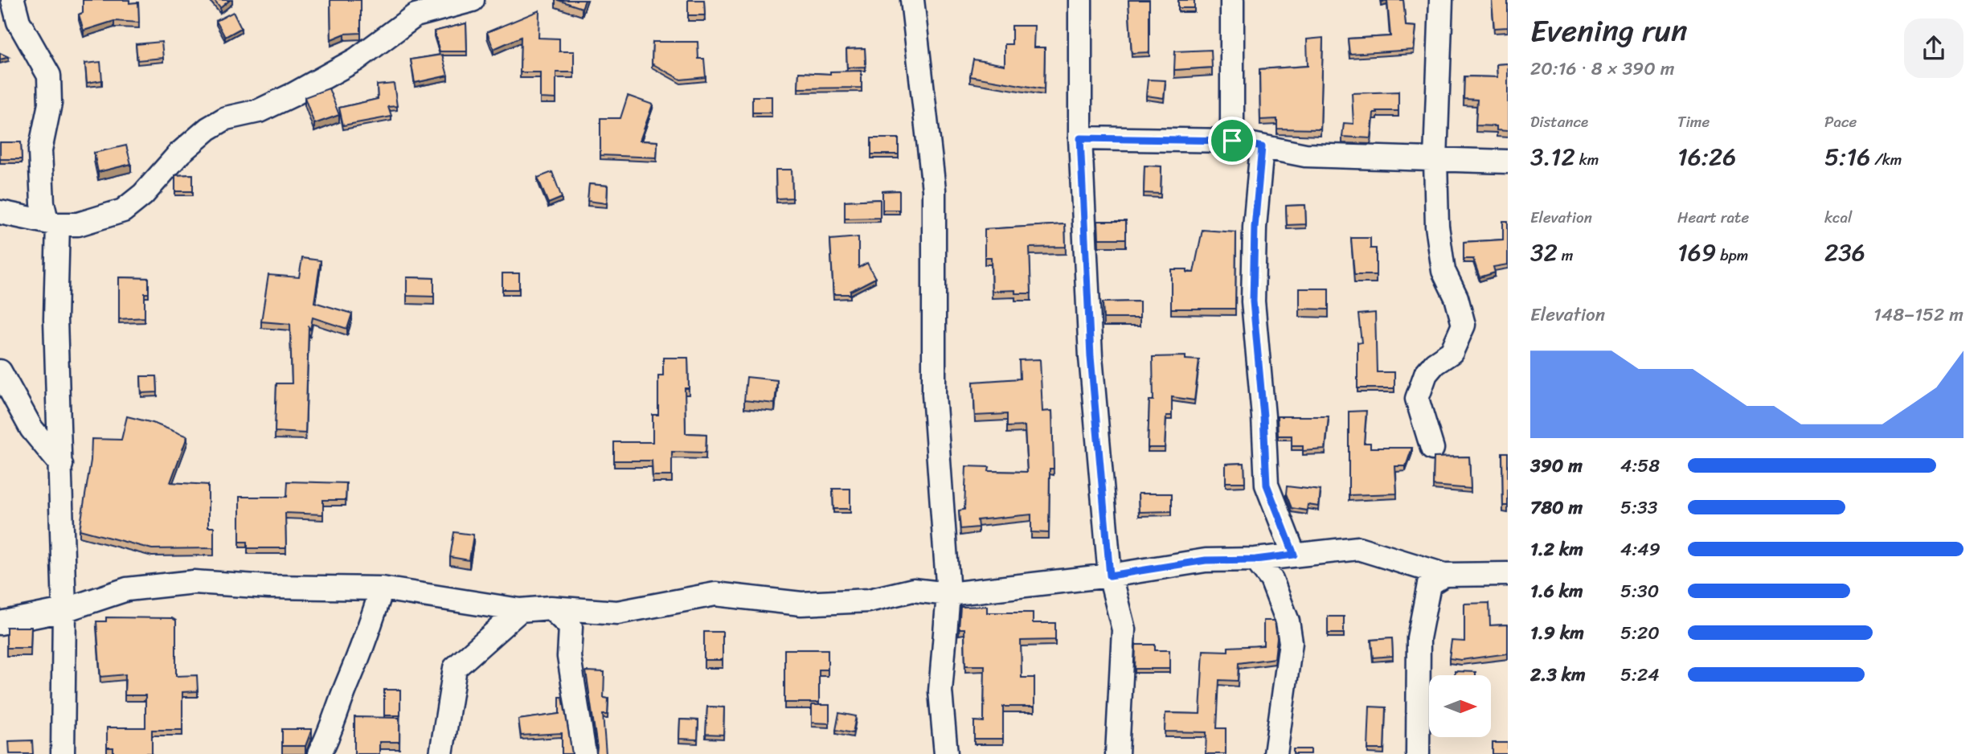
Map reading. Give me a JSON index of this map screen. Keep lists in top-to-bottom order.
{
  "north": "right",
  "page": {
    "heading": ["Evening run", "20:16 · 8 × 390 m"],
    "stats": [
      ["Distance", "3.12 km"],
      ["Time", "16:26"],
      ["Pace", "5:16 /km"],
      ["Elevation", "32 m"],
      ["Heart rate", "169 bpm"],
      ["kcal", "236"]
    ],
    "chart": ["Elevation", "148–152 m"],
    "list": [
      {
        "name": "390 m",
        "note": "4:58"
      },
      {
        "name": "780 m",
        "note": "5:33"
      },
      {
        "name": "1.2 km",
        "note": "4:49"
      },
      {
        "name": "1.6 km",
        "note": "5:30"
      },
      {
        "name": "1.9 km",
        "note": "5:20"
      },
      {
        "name": "2.3 km",
        "note": "5:24"
      }
    ]
  }
}
